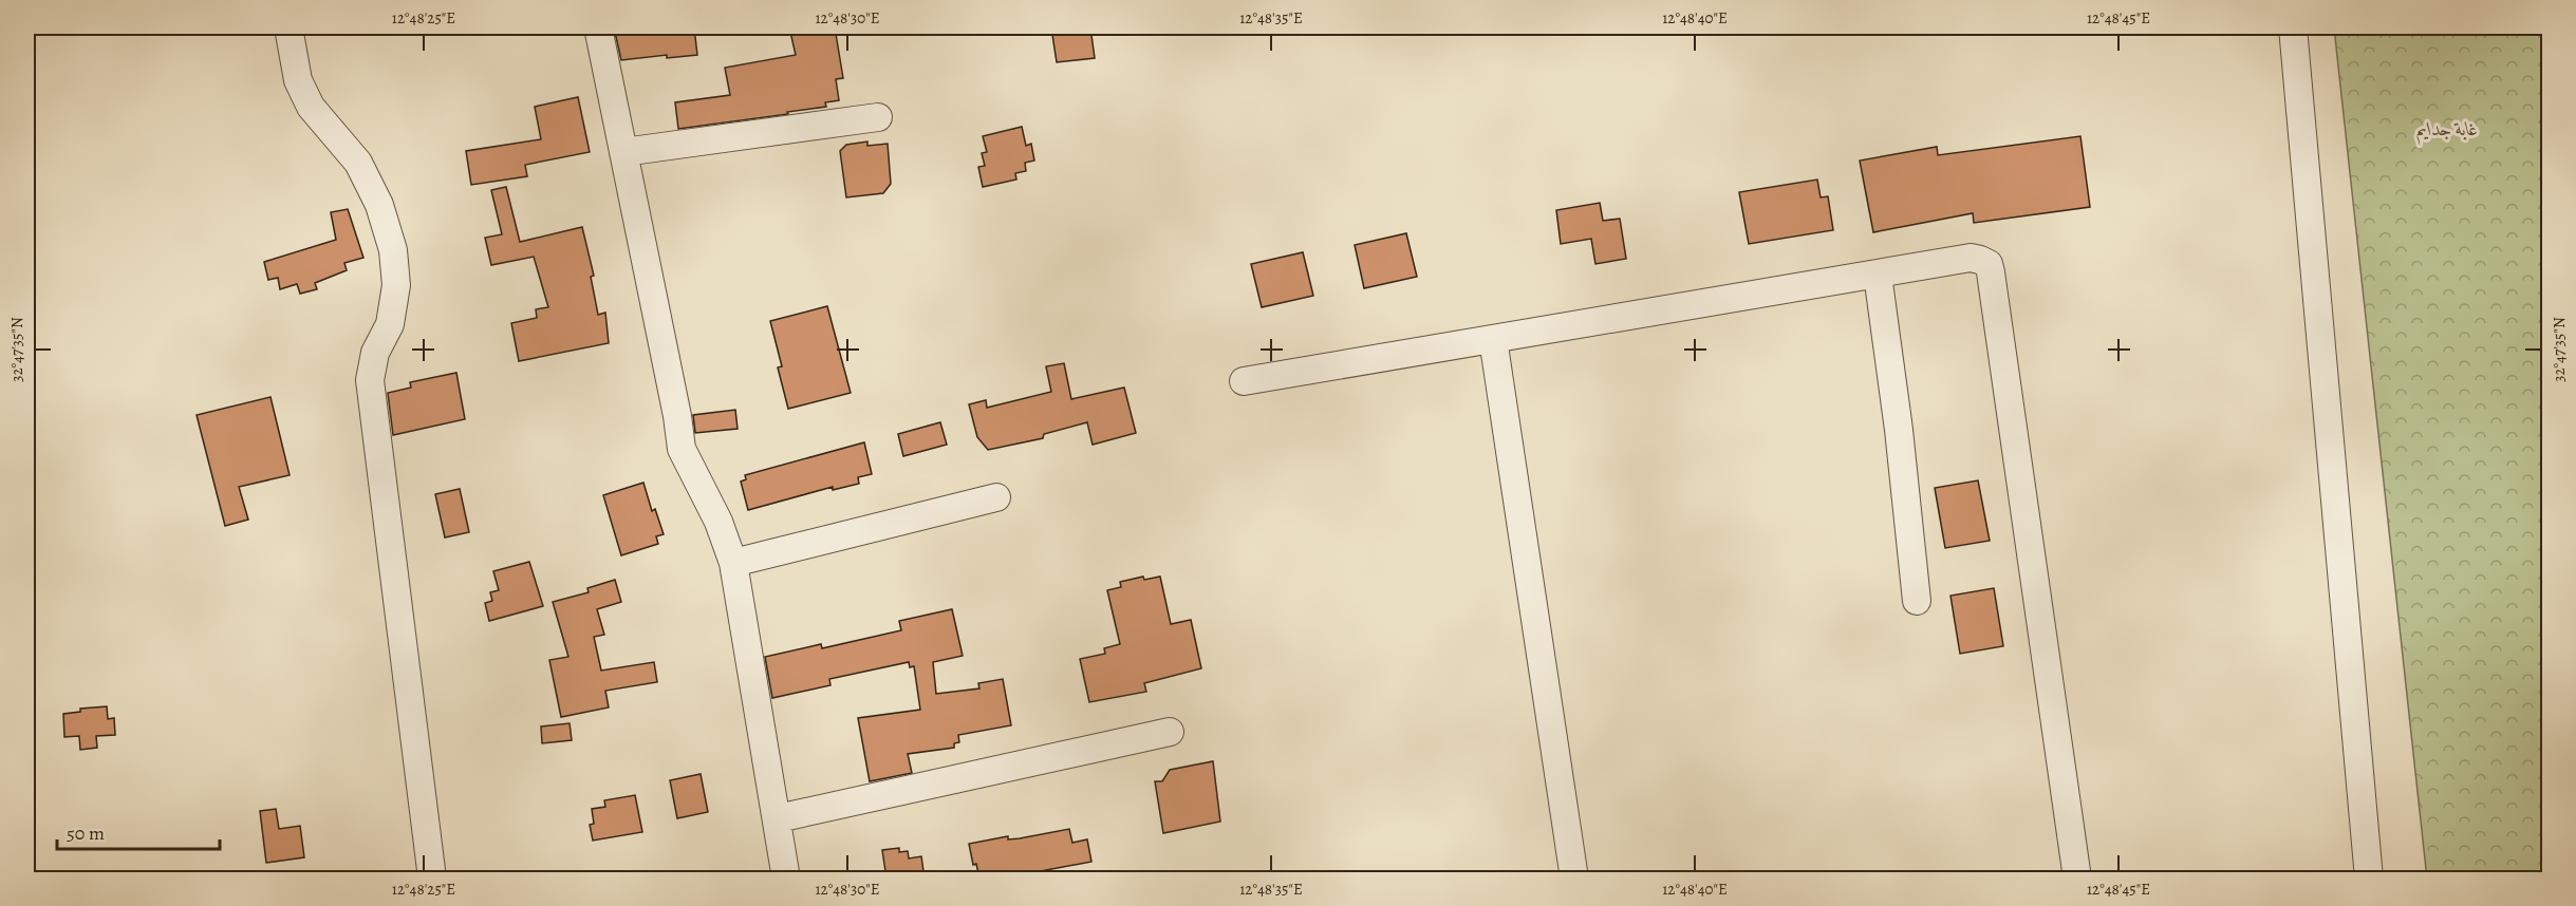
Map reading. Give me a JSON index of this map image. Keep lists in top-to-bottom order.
{
  "parks": ["غابة جدايم"],
  "scale_bar": "50 m",
  "coordinates": [
    "12°48'25\"E",
    "12°48'30\"E",
    "12°48'35\"E",
    "12°48'40\"E",
    "12°48'45\"E",
    "32°47'35\"N"
  ]
}
